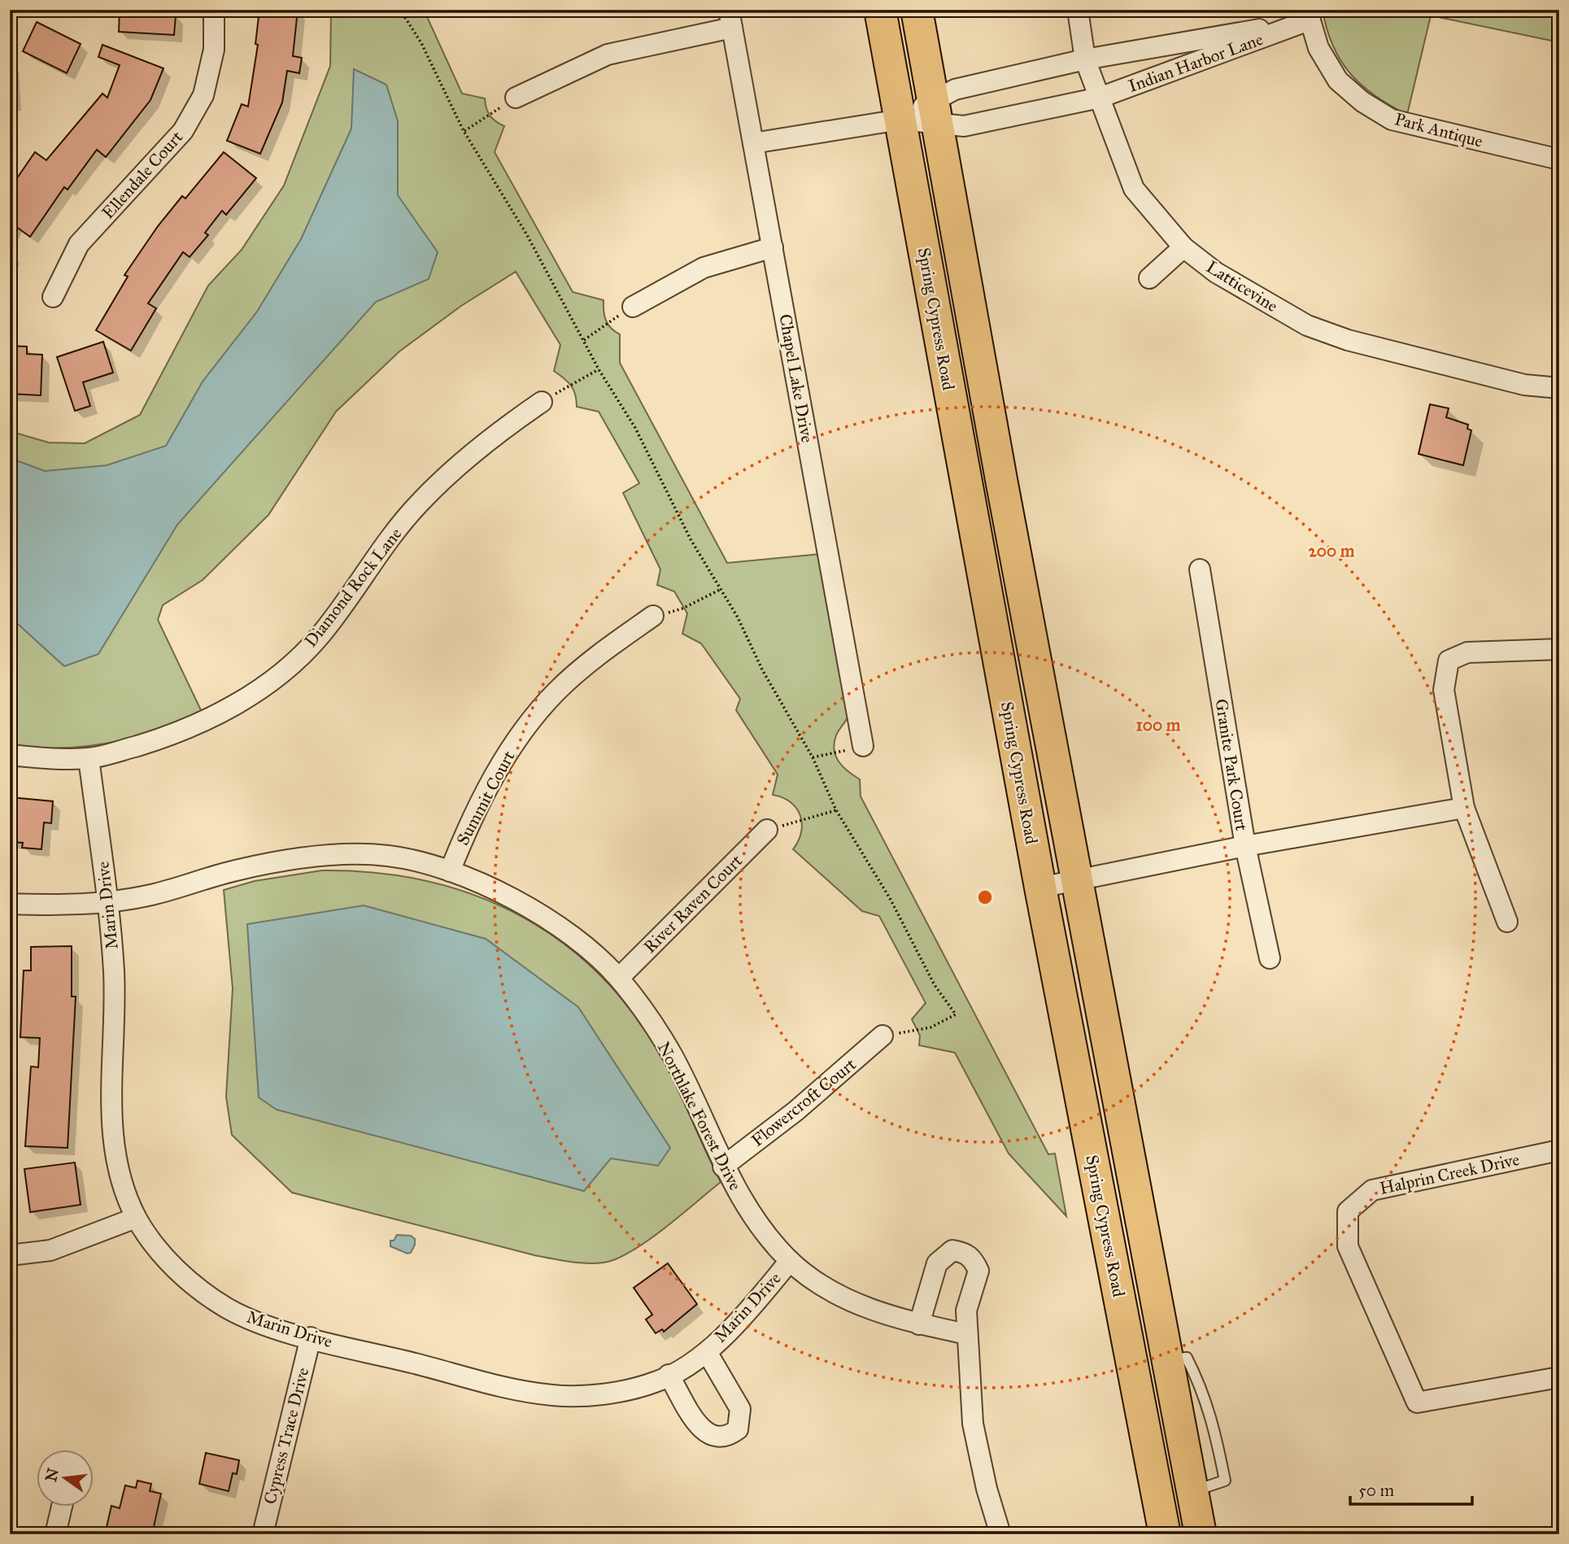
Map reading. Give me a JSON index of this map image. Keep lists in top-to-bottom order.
{
  "streets": {
    "main road": ["Spring Cypress Road"],
    "street": [
      "Indian Harbor Lane",
      "Park Antique",
      "Ellendale Court",
      "Latticevine",
      "Chapel Lake Drive",
      "Diamond Rock Lane",
      "Granite Park Court",
      "Summit Court",
      "River Raven Court",
      "Marin Drive",
      "Flowercroft Court",
      "Northlake Forest Drive",
      "Halprin Creek Drive",
      "Cypress Trace Drive"
    ]
  },
  "crossings": [
    ["Indian Harbor Lane", "Park Antique"],
    ["Indian Harbor Lane", "Latticevine"],
    ["Indian Harbor Lane", "Spring Cypress Road"],
    ["Indian Harbor Lane", "Chapel Lake Drive"],
    ["Diamond Rock Lane", "Marin Drive"],
    ["Summit Court", "Northlake Forest Drive"],
    ["River Raven Court", "Northlake Forest Drive"],
    ["Marin Drive", "Northlake Forest Drive"],
    ["Marin Drive", "Cypress Trace Drive"],
    ["Flowercroft Court", "Northlake Forest Drive"]
  ],
  "scale_bar": "50 m",
  "north": "left",
  "rings": ["200 m", "100 m"]
}
